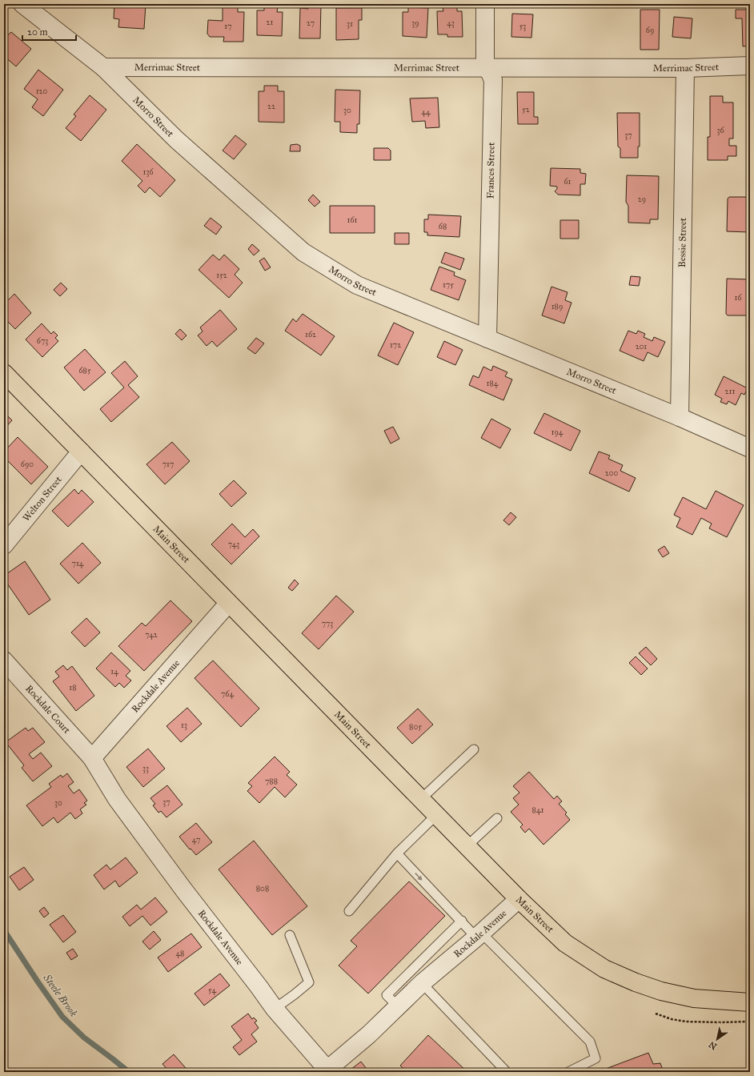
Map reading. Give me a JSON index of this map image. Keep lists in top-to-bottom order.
{
  "streets": {
    "main road": ["Main Street"],
    "street": [
      "Merrimac Street",
      "Morro Street",
      "Frances Street",
      "Bessie Street",
      "Welton Street",
      "Rockdale Avenue",
      "Rockdale Court"
    ]
  },
  "crossings": [
    ["Merrimac Street", "Morro Street"],
    ["Merrimac Street", "Frances Street"],
    ["Merrimac Street", "Bessie Street"],
    ["Morro Street", "Frances Street"],
    ["Morro Street", "Bessie Street"],
    ["Welton Street", "Main Street"],
    ["Main Street", "Rockdale Avenue"],
    ["Rockdale Avenue", "Rockdale Court"]
  ],
  "water": ["Steele Brook"],
  "house_numbers": [
    "21",
    "27",
    "39",
    "43",
    "31",
    "17",
    "53",
    "69",
    "120",
    "22",
    "52",
    "30",
    "44",
    "36",
    "37",
    "136",
    "61",
    "29",
    "161",
    "68",
    "152",
    "175",
    "16",
    "189",
    "162",
    "673",
    "172",
    "201",
    "685",
    "184",
    "211",
    "194",
    "690",
    "717",
    "200",
    "743",
    "714",
    "773",
    "742",
    "14",
    "18",
    "764",
    "13",
    "805",
    "33",
    "788",
    "37",
    "30",
    "841",
    "47",
    "808",
    "48",
    "54"
  ],
  "scale_bar": "20 m",
  "north": "bottom left"
}
